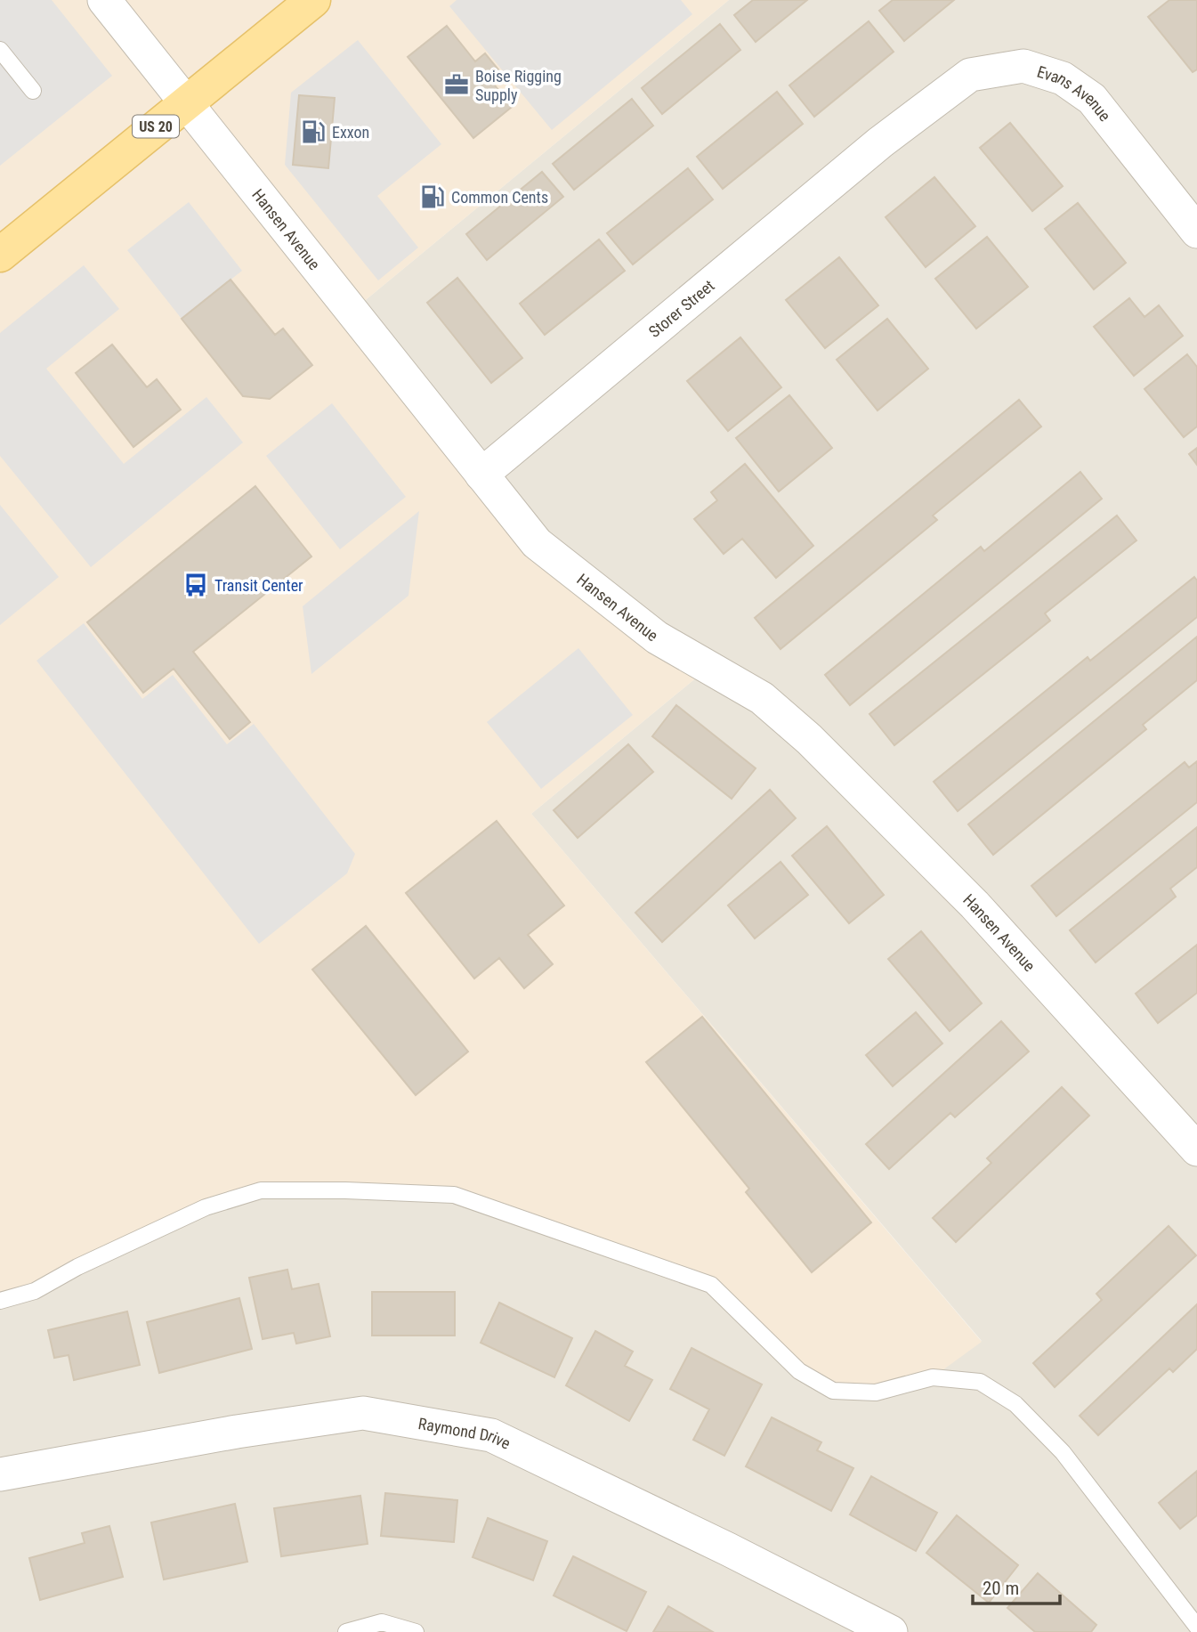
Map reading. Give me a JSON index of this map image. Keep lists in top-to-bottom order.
{
  "streets": {
    "main road": ["US 20"],
    "street": [
      "Evans Avenue",
      "Hansen Avenue",
      "Storer Street",
      "Raymond Drive"
    ]
  },
  "crossings": [
    ["Evans Avenue", "Storer Street"],
    ["US 20", "Hansen Avenue"],
    ["Hansen Avenue", "Storer Street"]
  ],
  "places": {
    "office": ["Boise Rigging Supply"],
    "fuel station": ["Exxon", "Common Cents"],
    "bus stop": ["Transit Center"]
  },
  "scale_bar": "20 m"
}
